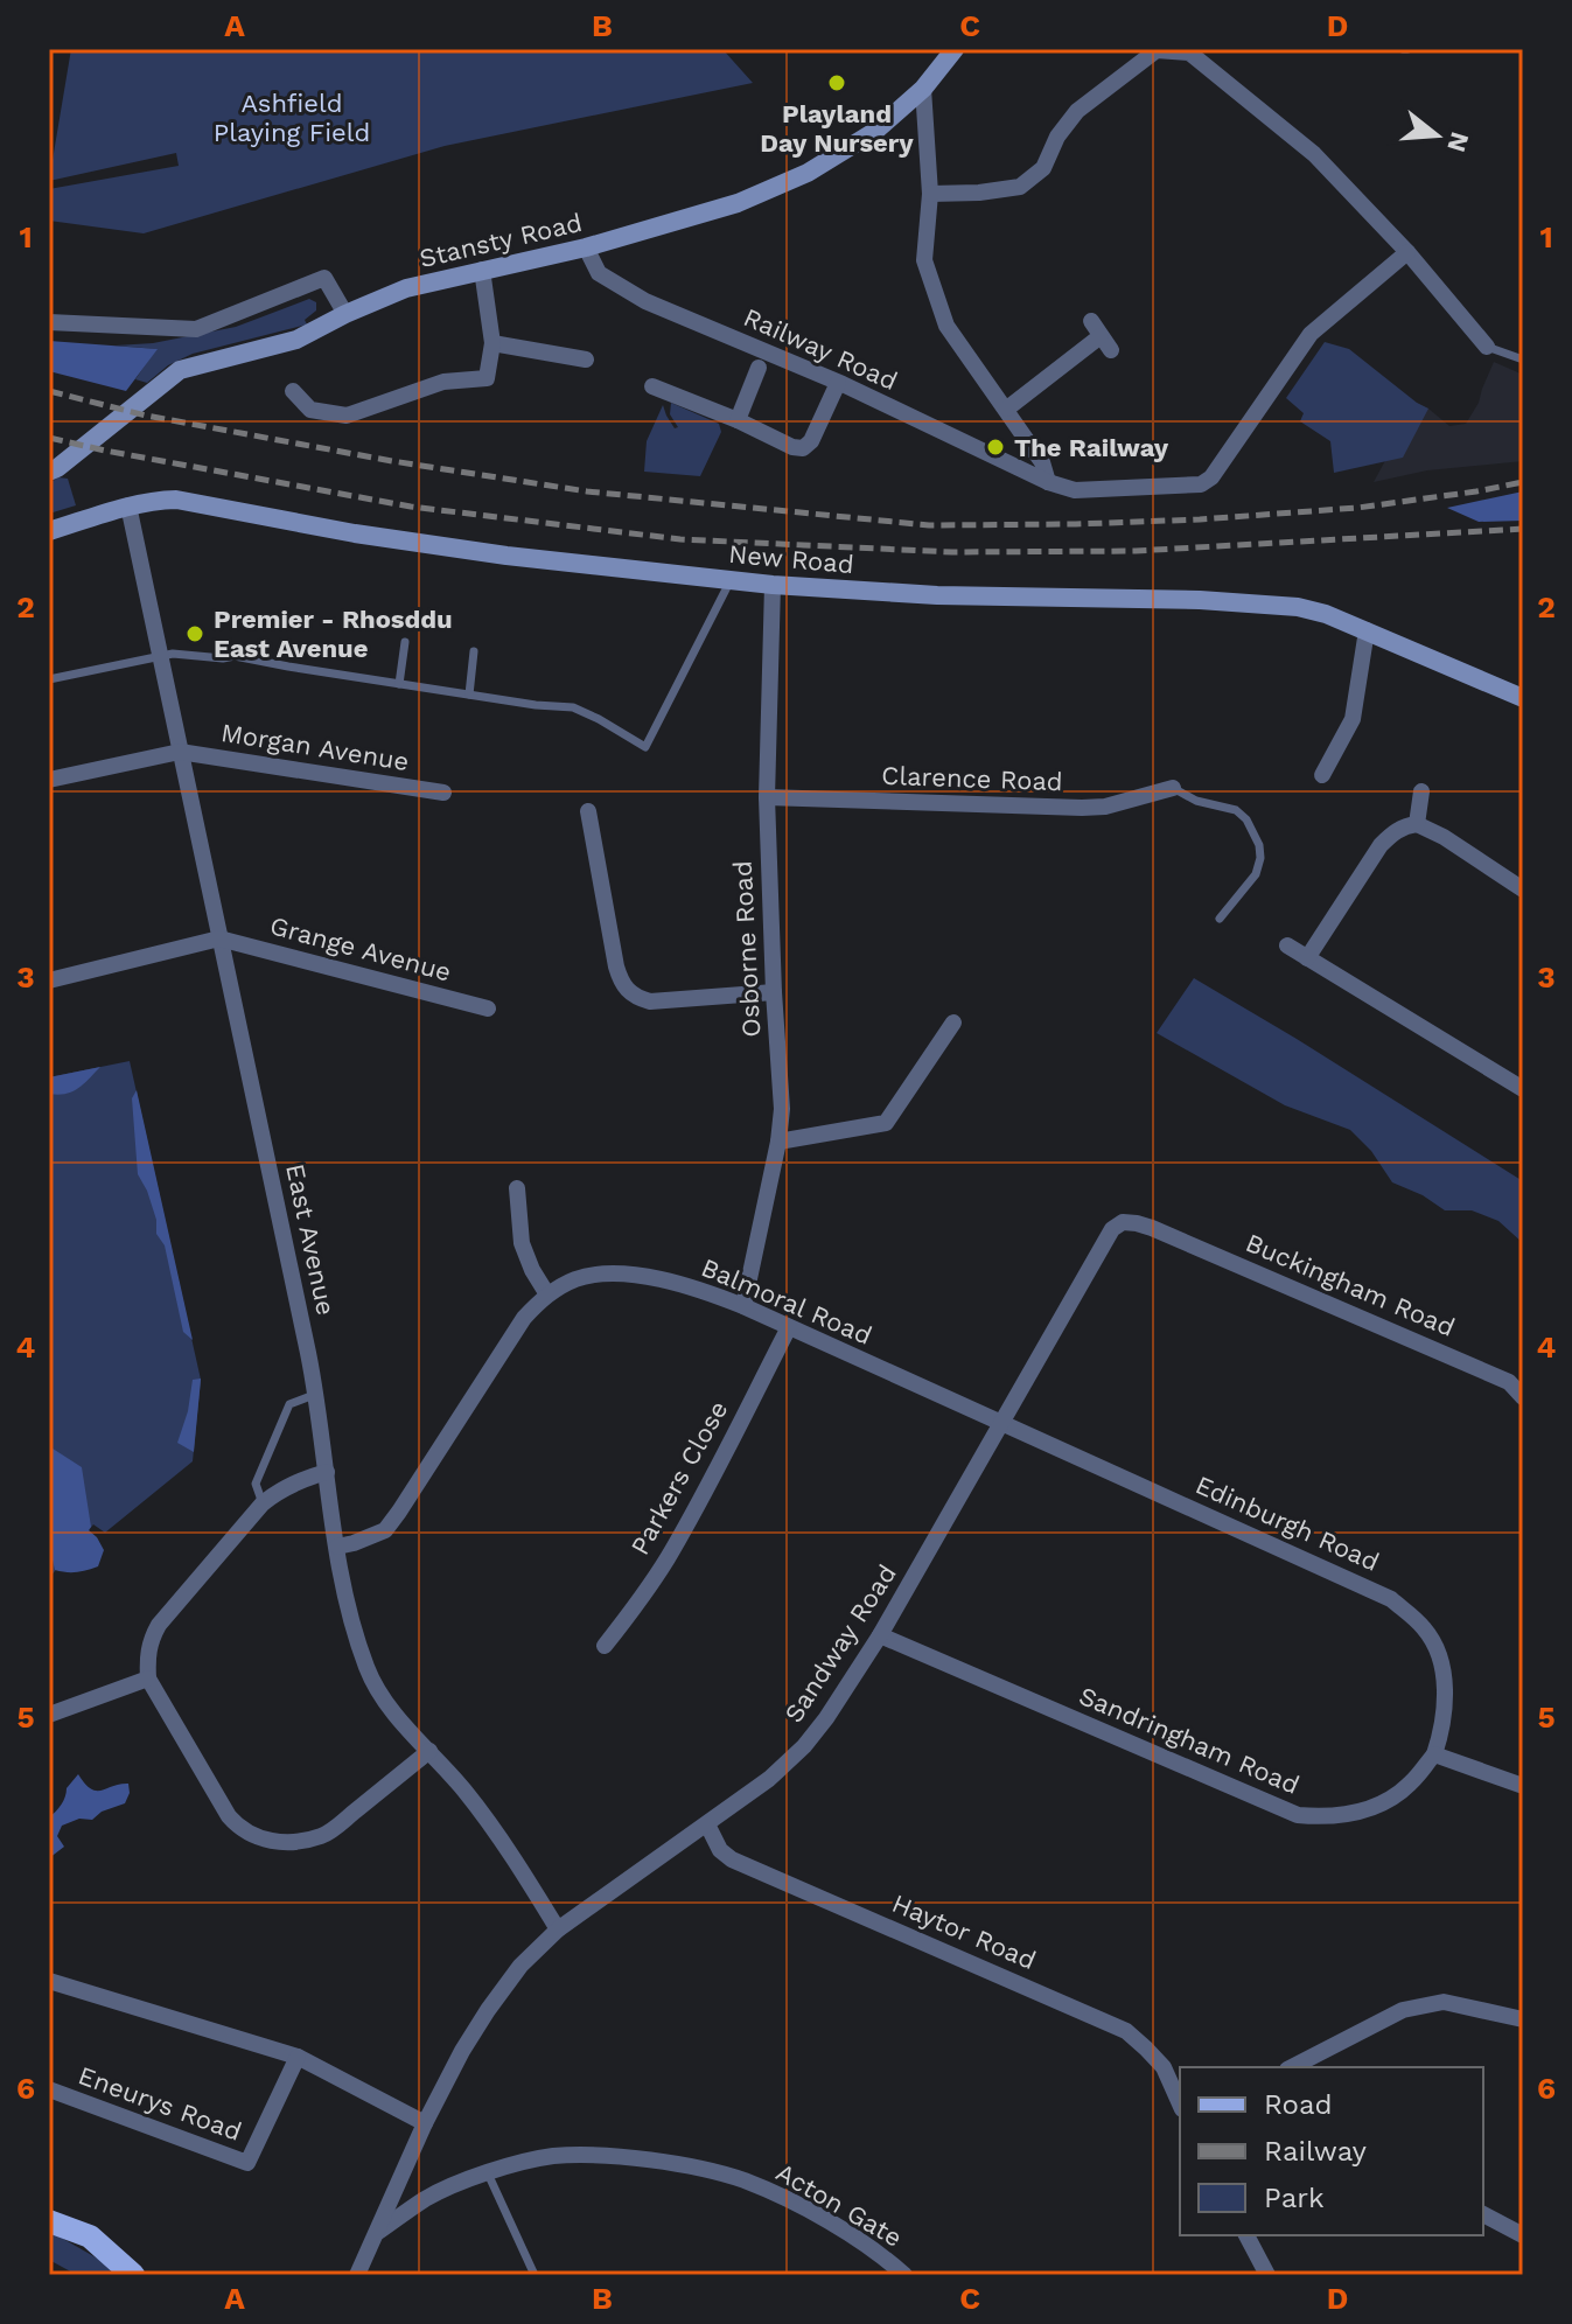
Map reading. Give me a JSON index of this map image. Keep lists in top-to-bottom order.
{
  "streets": {
    "main road": ["Stansty Road", "New Road"],
    "street": [
      "Railway Road",
      "Morgan Avenue",
      "Clarence Road",
      "Grange Avenue",
      "Osborne Road",
      "East Avenue",
      "Buckingham Road",
      "Balmoral Road",
      "Parkers Close",
      "Edinburgh Road",
      "Sandway Road",
      "Sandringham Road",
      "Haytor Road",
      "Eneurys Road",
      "Acton Gate"
    ]
  },
  "crossings": [
    ["Stansty Road", "Railway Road"],
    ["New Road", "Osborne Road"],
    ["New Road", "East Avenue"],
    ["Morgan Avenue", "East Avenue"],
    ["Clarence Road", "Osborne Road"],
    ["Grange Avenue", "East Avenue"],
    ["Osborne Road", "Balmoral Road"],
    ["East Avenue", "Balmoral Road"],
    ["East Avenue", "Sandway Road"],
    ["Buckingham Road", "Sandway Road"],
    ["Balmoral Road", "Parkers Close"],
    ["Balmoral Road", "Edinburgh Road"],
    ["Balmoral Road", "Sandway Road"],
    ["Edinburgh Road", "Sandway Road"],
    ["Edinburgh Road", "Sandringham Road"],
    ["Sandway Road", "Sandringham Road"],
    ["Sandway Road", "Haytor Road"]
  ],
  "parks": ["Ashfield Playing Field"],
  "places": ["Playland Day Nursery", "The Railway", "Premier - Rhosddu East Avenue"],
  "legend": ["Road", "Railway", "Park"],
  "north": "right",
  "grid": {
    "columns": [
      "A",
      "B",
      "C",
      "D"
    ],
    "rows": [
      "1",
      "2",
      "3",
      "4",
      "5",
      "6"
    ]
  }
}
